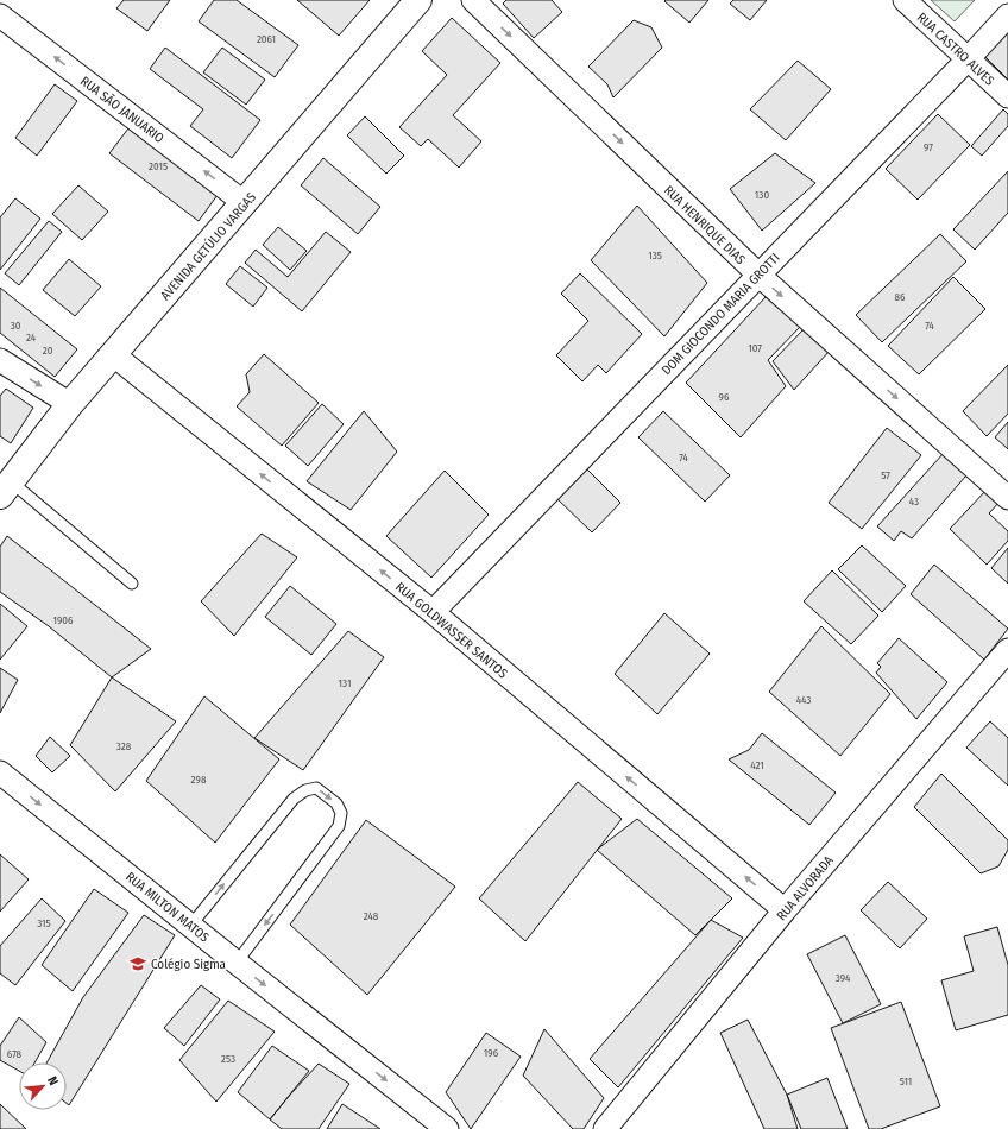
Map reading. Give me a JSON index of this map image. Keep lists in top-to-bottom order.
{
  "streets": {
    "street": [
      "RUA CASTRO ALVES",
      "RUA SÃO JANUARIO",
      "RUA HENRIQUE DIAS",
      "AVENIDA GETÚLIO VARGAS",
      "DOM GIOCONDO MARIA GROTTI",
      "RUA GOLDWASSER SANTOS",
      "RUA ALVORADA",
      "RUA MILTON MATOS"
    ]
  },
  "crossings": [
    ["RUA CASTRO ALVES", "DOM GIOCONDO MARIA GROTTI"],
    ["RUA SÃO JANUARIO", "AVENIDA GETÚLIO VARGAS"],
    ["RUA HENRIQUE DIAS", "DOM GIOCONDO MARIA GROTTI"],
    ["AVENIDA GETÚLIO VARGAS", "RUA GOLDWASSER SANTOS"],
    ["DOM GIOCONDO MARIA GROTTI", "RUA GOLDWASSER SANTOS"],
    ["RUA GOLDWASSER SANTOS", "RUA ALVORADA"]
  ],
  "one_way": [
    "RUA SÃO JANUARIO",
    "RUA HENRIQUE DIAS",
    "RUA GOLDWASSER SANTOS",
    "RUA MILTON MATOS"
  ],
  "places": {
    "school or university": ["Colégio Sigma"]
  },
  "house_numbers": [
    "2061",
    "97",
    "2015",
    "130",
    "135",
    "86",
    "30",
    "74",
    "24",
    "107",
    "20",
    "96",
    "74",
    "57",
    "43",
    "1906",
    "131",
    "443",
    "328",
    "421",
    "298",
    "248",
    "315",
    "394",
    "196",
    "678",
    "253",
    "511"
  ],
  "north": "top right"
}
